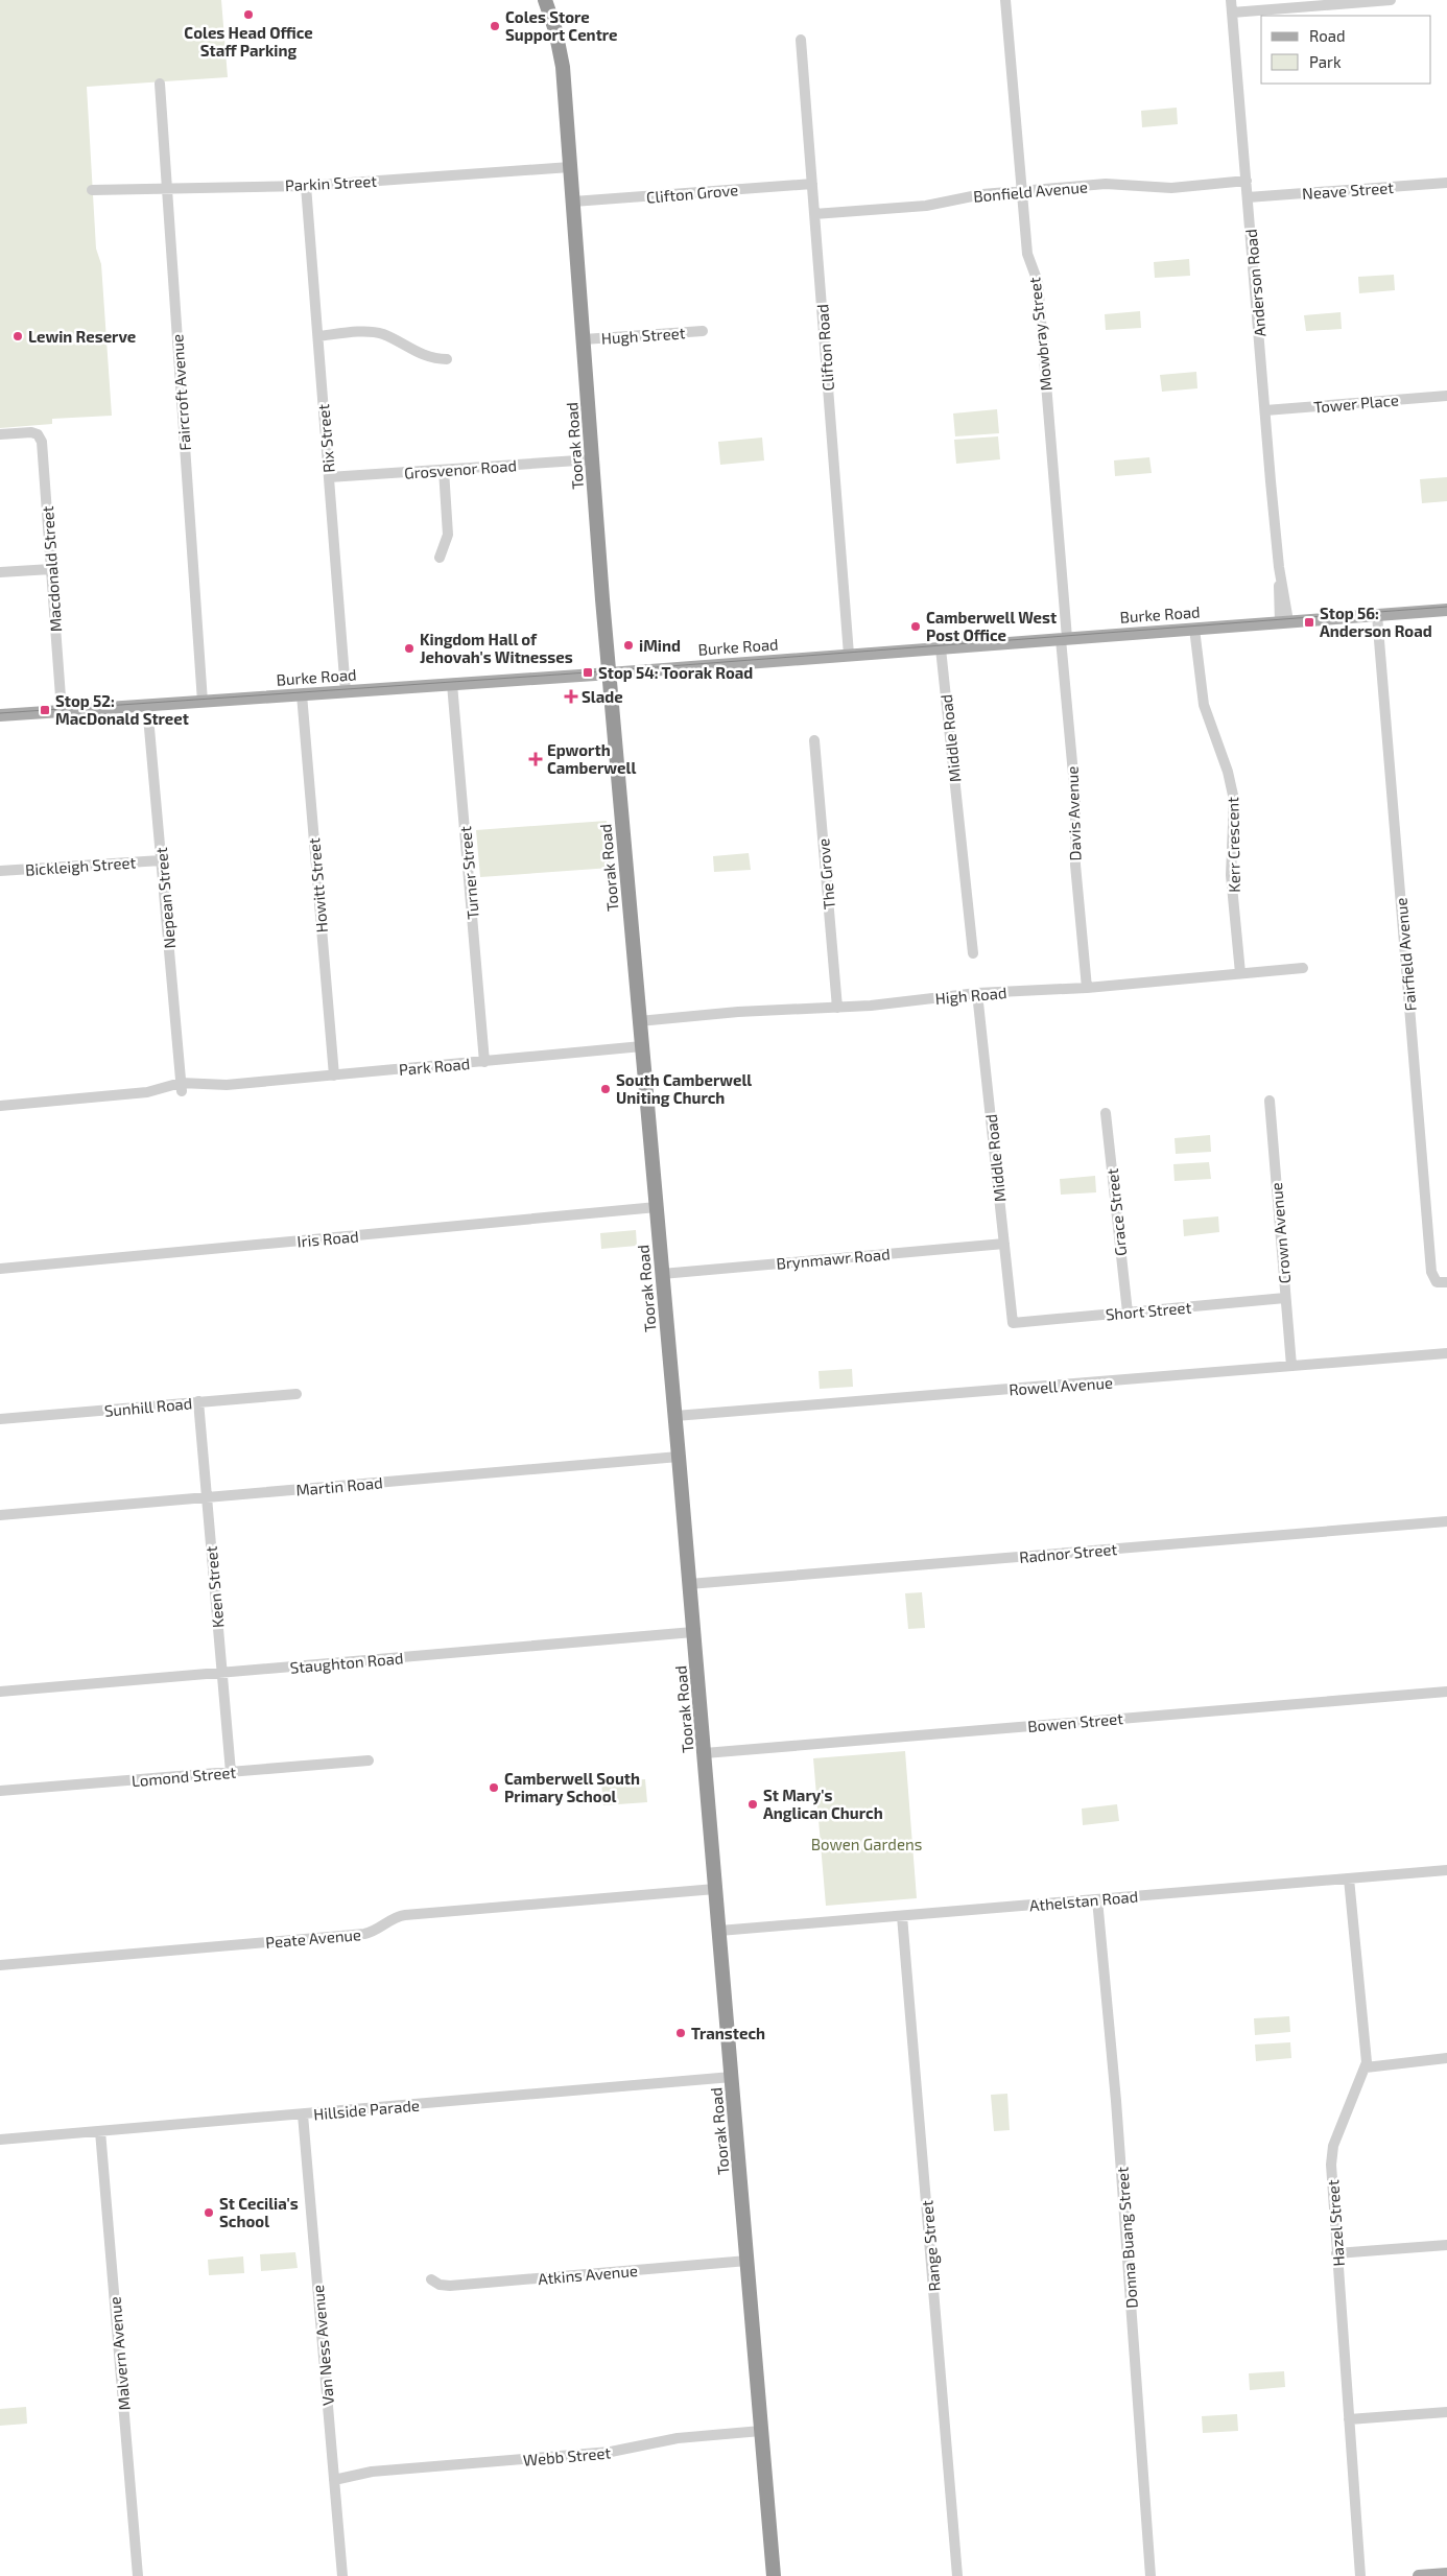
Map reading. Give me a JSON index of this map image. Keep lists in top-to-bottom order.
{
  "streets": {
    "highway": ["Toorak Road"],
    "main road": ["Burke Road"],
    "street": [
      "Parkin Street",
      "Neave Street",
      "Bonfield Avenue",
      "Clifton Grove",
      "Anderson Road",
      "Mowbray Street",
      "Hugh Street",
      "Clifton Road",
      "Faircroft Avenue",
      "Tower Place",
      "Rix Street",
      "Grosvenor Road",
      "Macdonald Street",
      "Middle Road",
      "Davis Avenue",
      "Kerr Crescent",
      "Bickleigh Street",
      "Turner Street",
      "The Grove",
      "Howitt Street",
      "Nepean Street",
      "Fairfield Avenue",
      "High Road",
      "Park Road",
      "Grace Street",
      "Crown Avenue",
      "Iris Road",
      "Brynmawr Road",
      "Short Street",
      "Rowell Avenue",
      "Sunhill Road",
      "Martin Road",
      "Radnor Street",
      "Keen Street",
      "Staughton Road",
      "Bowen Street",
      "Lomond Street",
      "Athelstan Road",
      "Peate Avenue",
      "Hillside Parade",
      "Hazel Street",
      "Donna Buang Street",
      "Range Street",
      "Atkins Avenue",
      "Van Ness Avenue",
      "Malvern Avenue",
      "Webb Street"
    ]
  },
  "crossings": [
    ["Parkin Street", "Faircroft Avenue"],
    ["Parkin Street", "Rix Street"],
    ["Parkin Street", "Toorak Road"],
    ["Neave Street", "Anderson Road"],
    ["Bonfield Avenue", "Anderson Road"],
    ["Bonfield Avenue", "Mowbray Street"],
    ["Bonfield Avenue", "Clifton Road"],
    ["Clifton Grove", "Clifton Road"],
    ["Clifton Grove", "Toorak Road"],
    ["Anderson Road", "Tower Place"],
    ["Anderson Road", "Burke Road"],
    ["Mowbray Street", "Burke Road"],
    ["Mowbray Street", "Davis Avenue"],
    ["Hugh Street", "Toorak Road"],
    ["Clifton Road", "Burke Road"],
    ["Faircroft Avenue", "Burke Road"],
    ["Rix Street", "Grosvenor Road"],
    ["Rix Street", "Burke Road"],
    ["Toorak Road", "Grosvenor Road"],
    ["Toorak Road", "Burke Road"],
    ["Toorak Road", "High Road"],
    ["Toorak Road", "Park Road"],
    ["Toorak Road", "Iris Road"],
    ["Toorak Road", "Brynmawr Road"],
    ["Toorak Road", "Rowell Avenue"],
    ["Toorak Road", "Martin Road"],
    ["Toorak Road", "Radnor Street"],
    ["Toorak Road", "Staughton Road"],
    ["Toorak Road", "Bowen Street"],
    ["Toorak Road", "Athelstan Road"],
    ["Toorak Road", "Peate Avenue"],
    ["Toorak Road", "Hillside Parade"],
    ["Toorak Road", "Atkins Avenue"],
    ["Toorak Road", "Webb Street"],
    ["Macdonald Street", "Burke Road"],
    ["Burke Road", "Middle Road"],
    ["Burke Road", "Davis Avenue"],
    ["Burke Road", "Kerr Crescent"],
    ["Burke Road", "Turner Street"],
    ["Burke Road", "Howitt Street"],
    ["Burke Road", "Nepean Street"],
    ["Burke Road", "Fairfield Avenue"],
    ["Middle Road", "High Road"],
    ["Middle Road", "Brynmawr Road"],
    ["Middle Road", "Short Street"],
    ["Davis Avenue", "High Road"],
    ["Kerr Crescent", "High Road"],
    ["Bickleigh Street", "Nepean Street"],
    ["Turner Street", "Park Road"],
    ["The Grove", "High Road"],
    ["Howitt Street", "Park Road"],
    ["Nepean Street", "Park Road"],
    ["Grace Street", "Short Street"],
    ["Crown Avenue", "Short Street"],
    ["Crown Avenue", "Rowell Avenue"],
    ["Sunhill Road", "Keen Street"],
    ["Martin Road", "Keen Street"],
    ["Keen Street", "Staughton Road"],
    ["Keen Street", "Lomond Street"],
    ["Athelstan Road", "Hazel Street"],
    ["Athelstan Road", "Donna Buang Street"],
    ["Athelstan Road", "Range Street"],
    ["Hillside Parade", "Van Ness Avenue"],
    ["Hillside Parade", "Malvern Avenue"],
    ["Van Ness Avenue", "Webb Street"]
  ],
  "parks": ["Bowen Gardens"],
  "places": {
    "other": [
      "Coles Head Office Staff Parking",
      "Coles Store Support Centre",
      "Lewin Reserve",
      "Camberwell West Post Office",
      "iMind",
      "Kingdom Hall of Jehovah's Witnesses",
      "South Camberwell Uniting Church",
      "Camberwell South Primary School",
      "St Mary's Anglican Church",
      "Transtech",
      "St Cecilia's School"
    ],
    "transit": ["Stop 56: Anderson Road", "Stop 54: Toorak Road", "Stop 52: MacDonald Street"],
    "health": ["Slade", "Epworth Camberwell"]
  },
  "legend": ["Road", "Park"]
}
